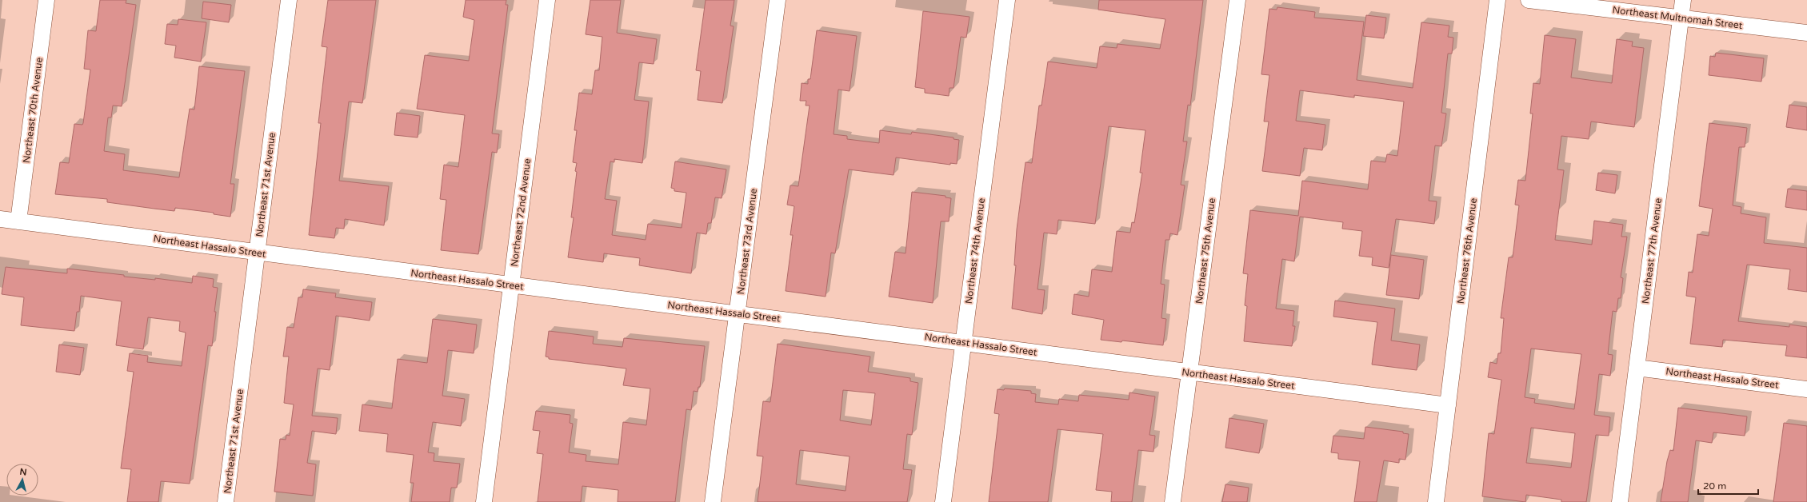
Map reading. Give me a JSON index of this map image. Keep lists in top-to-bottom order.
{
  "streets": {
    "street": [
      "Northeast Multnomah Street",
      "Northeast 70th Avenue",
      "Northeast 71st Avenue",
      "Northeast 72nd Avenue",
      "Northeast 73rd Avenue",
      "Northeast Hassalo Street",
      "Northeast 74th Avenue",
      "Northeast 75th Avenue",
      "Northeast 76th Avenue",
      "Northeast 77th Avenue"
    ]
  },
  "crossings": [
    ["Northeast Multnomah Street", "Northeast 77th Avenue"],
    ["Northeast 70th Avenue", "Northeast Hassalo Street"],
    ["Northeast 71st Avenue", "Northeast Hassalo Street"],
    ["Northeast 72nd Avenue", "Northeast Hassalo Street"],
    ["Northeast 73rd Avenue", "Northeast Hassalo Street"],
    ["Northeast Hassalo Street", "Northeast 74th Avenue"],
    ["Northeast Hassalo Street", "Northeast 75th Avenue"],
    ["Northeast Hassalo Street", "Northeast 76th Avenue"],
    ["Northeast Hassalo Street", "Northeast 77th Avenue"]
  ],
  "scale_bar": "20 m",
  "north": "top"
}
